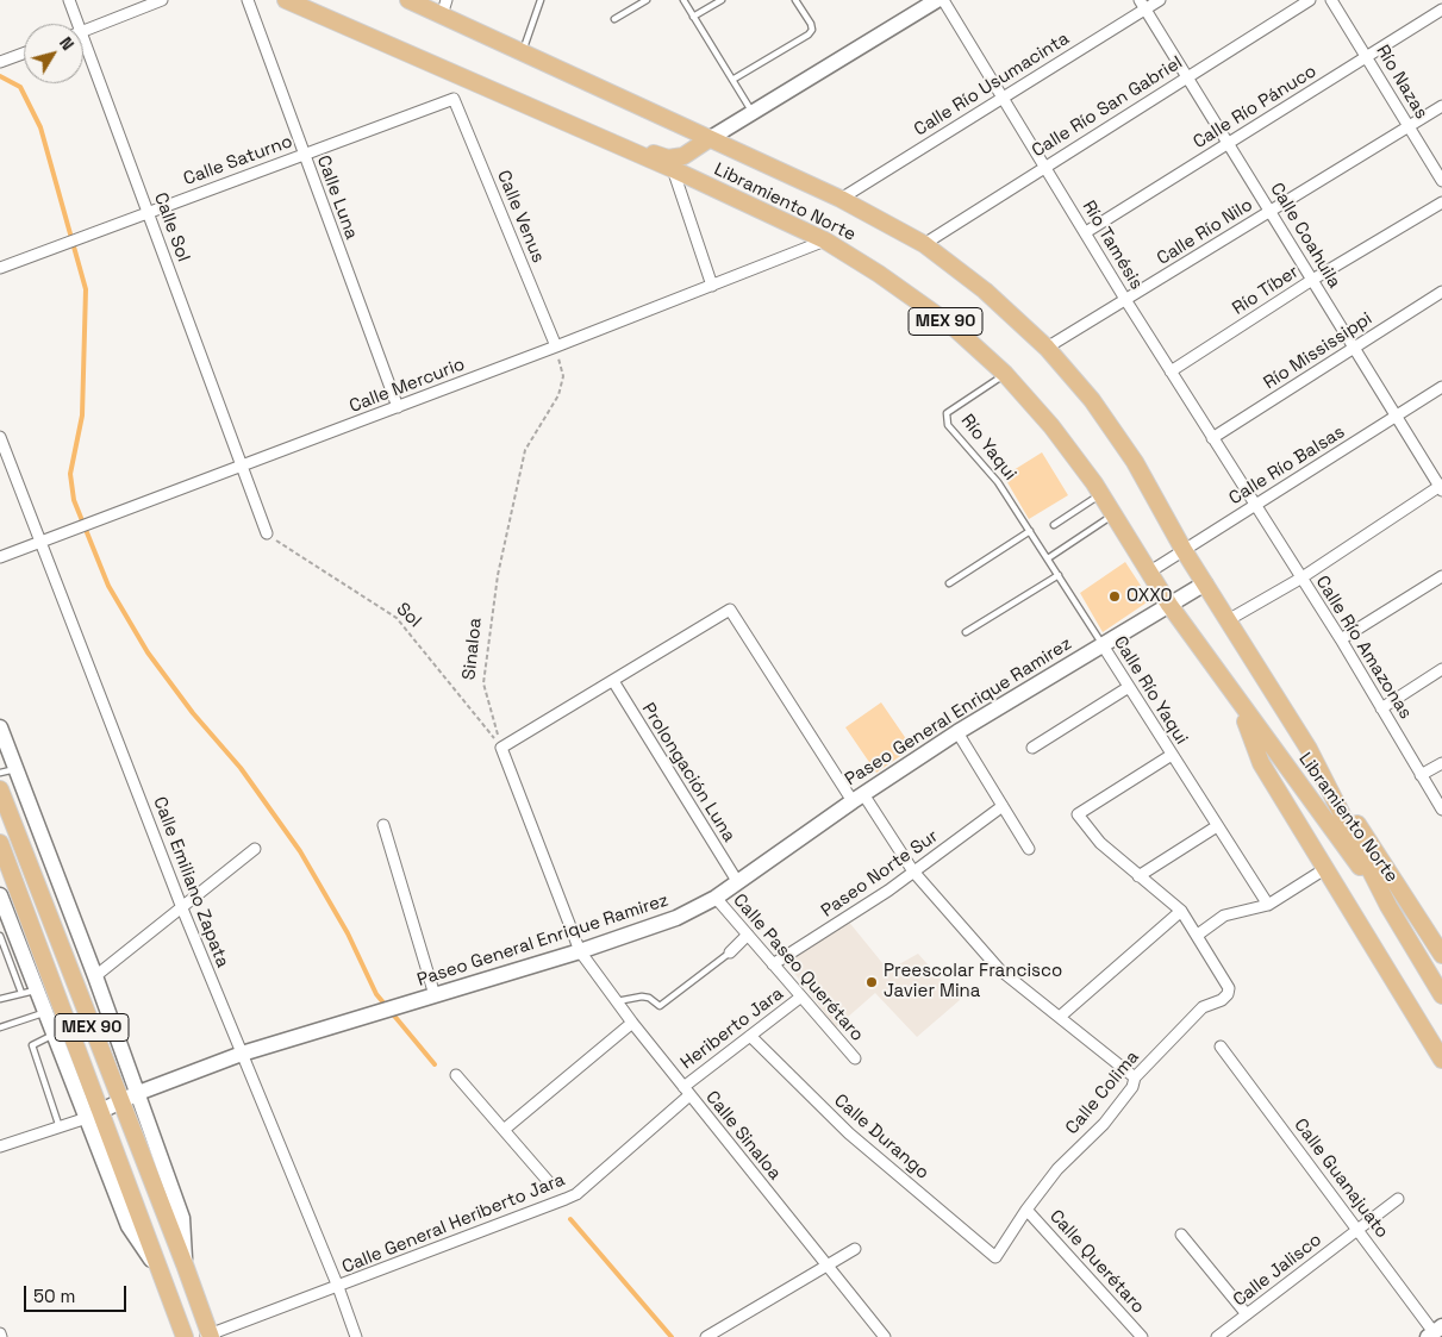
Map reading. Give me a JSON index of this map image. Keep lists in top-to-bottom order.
{
  "streets": {
    "main road": ["Libramiento Norte", "MEX 90"],
    "street": [
      "Río Nazas",
      "Calle Río Usumacinta",
      "Calle Río San Gabriel",
      "Calle Río Pánuco",
      "Calle Saturno",
      "Calle Luna",
      "Calle Venus",
      "Calle Sol",
      "Calle Río Nilo",
      "Calle Coahuila",
      "Río Tamésis",
      "Río Tíber",
      "Río Mississippi",
      "Calle Mercurio",
      "Calle Río Balsas",
      "Calle Río Amazonas",
      "Calle Río Yaqui",
      "Paseo General Enrique Ramirez",
      "Prolongación Luna",
      "Paseo Norte Sur",
      "Calle Emiliano Zapata",
      "Calle Paseo Querétaro",
      "Heriberto Jara",
      "Calle Colima",
      "Calle Sinaloa",
      "Calle Durango",
      "Calle Guanajuato",
      "Calle General Heriberto Jara",
      "Calle Querétaro",
      "Calle Jalisco"
    ],
    "lane": ["Río Yaqui"],
    "path": ["Sol", "Sinaloa"]
  },
  "crossings": [
    ["Río Nazas", "Calle Río Pánuco"],
    ["Río Nazas", "Calle Río Nilo"],
    ["Calle Río Usumacinta", "Libramiento Norte"],
    ["Calle Río Usumacinta", "Calle Coahuila"],
    ["Calle Río Usumacinta", "Río Tamésis"],
    ["Calle Río San Gabriel", "Libramiento Norte"],
    ["Calle Río San Gabriel", "Calle Coahuila"],
    ["Calle Río San Gabriel", "Río Tamésis"],
    ["Calle Río Pánuco", "Calle Coahuila"],
    ["Calle Río Pánuco", "Río Tamésis"],
    ["Calle Saturno", "Calle Luna"],
    ["Calle Saturno", "Calle Venus"],
    ["Calle Saturno", "Calle Sol"],
    ["Calle Luna", "Calle Mercurio"],
    ["Libramiento Norte", "Calle Río Nilo"],
    ["Libramiento Norte", "MEX 90"],
    ["Libramiento Norte", "Calle Mercurio"],
    ["Libramiento Norte", "Río Yaqui"],
    ["Libramiento Norte", "Calle Río Balsas"],
    ["Libramiento Norte", "Paseo General Enrique Ramirez"],
    ["Calle Venus", "Calle Mercurio"],
    ["Calle Venus", "Sinaloa"],
    ["Calle Sol", "Calle Mercurio"],
    ["Calle Sol", "Sol"],
    ["Calle Río Nilo", "Calle Coahuila"],
    ["Calle Río Nilo", "Río Tamésis"],
    ["Calle Coahuila", "Río Tíber"],
    ["Calle Coahuila", "Río Mississippi"],
    ["Calle Coahuila", "Calle Río Balsas"],
    ["Río Tamésis", "Río Tíber"],
    ["Río Tamésis", "Río Mississippi"],
    ["Río Tamésis", "Calle Río Balsas"],
    ["Río Tamésis", "Calle Río Amazonas"],
    ["MEX 90", "Paseo General Enrique Ramirez"],
    ["MEX 90", "Calle General Heriberto Jara"],
    ["Calle Mercurio", "Sinaloa"],
    ["Calle Mercurio", "Calle Emiliano Zapata"],
    ["Río Yaqui", "Calle Río Yaqui"],
    ["Calle Río Balsas", "Calle Río Amazonas"],
    ["Sol", "Sinaloa"],
    ["Calle Río Yaqui", "Paseo General Enrique Ramirez"],
    ["Paseo General Enrique Ramirez", "Prolongación Luna"],
    ["Paseo General Enrique Ramirez", "Calle Emiliano Zapata"],
    ["Paseo General Enrique Ramirez", "Calle Paseo Querétaro"],
    ["Paseo General Enrique Ramirez", "Calle Sinaloa"],
    ["Paseo Norte Sur", "Calle Paseo Querétaro"],
    ["Calle Emiliano Zapata", "Calle General Heriberto Jara"],
    ["Calle Paseo Querétaro", "Heriberto Jara"],
    ["Heriberto Jara", "Calle Sinaloa"],
    ["Heriberto Jara", "Calle Durango"],
    ["Heriberto Jara", "Calle General Heriberto Jara"],
    ["Calle Colima", "Calle Durango"],
    ["Calle Colima", "Calle Querétaro"],
    ["Calle Sinaloa", "Calle General Heriberto Jara"],
    ["Calle Guanajuato", "Calle Jalisco"]
  ],
  "places": ["OXXO", "Preescolar Francisco Javier Mina"],
  "scale_bar": "50 m",
  "north": "top right"
}
